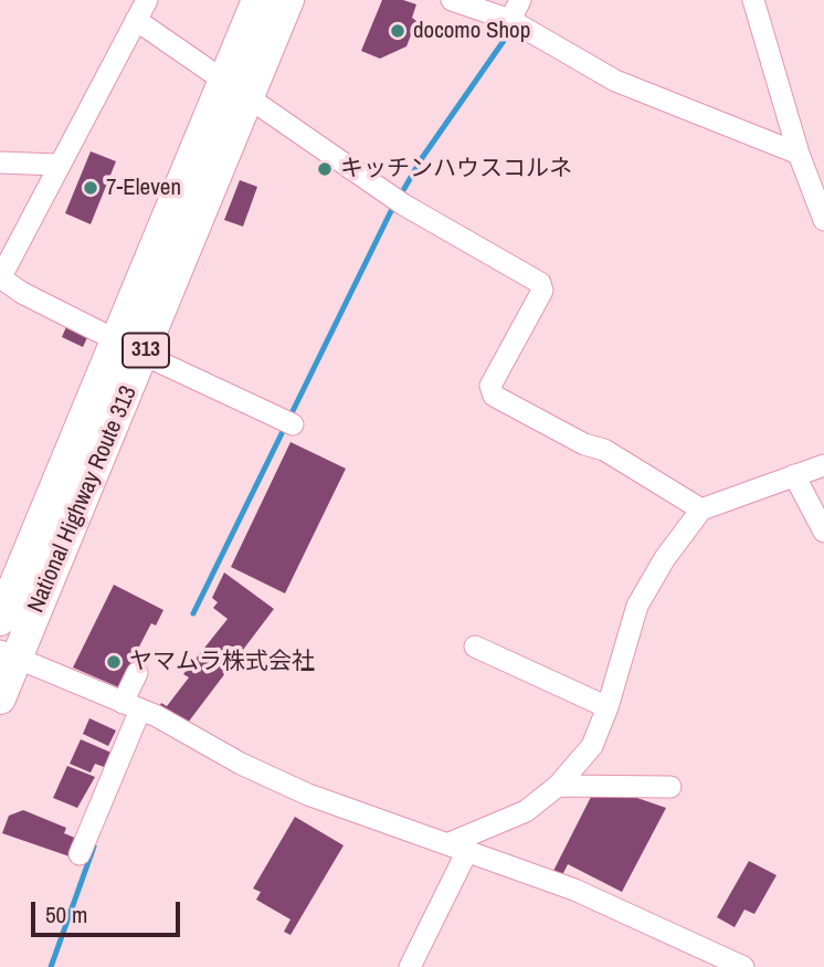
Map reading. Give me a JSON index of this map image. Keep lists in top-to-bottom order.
{
  "streets": {
    "highway": ["313", "National Highway Route 313"]
  },
  "places": [
    "docomo Shop",
    "キッチンハウスコルネ",
    "7-Eleven",
    "ヤマムラ株式会社"
  ],
  "scale_bar": "50 m"
}
